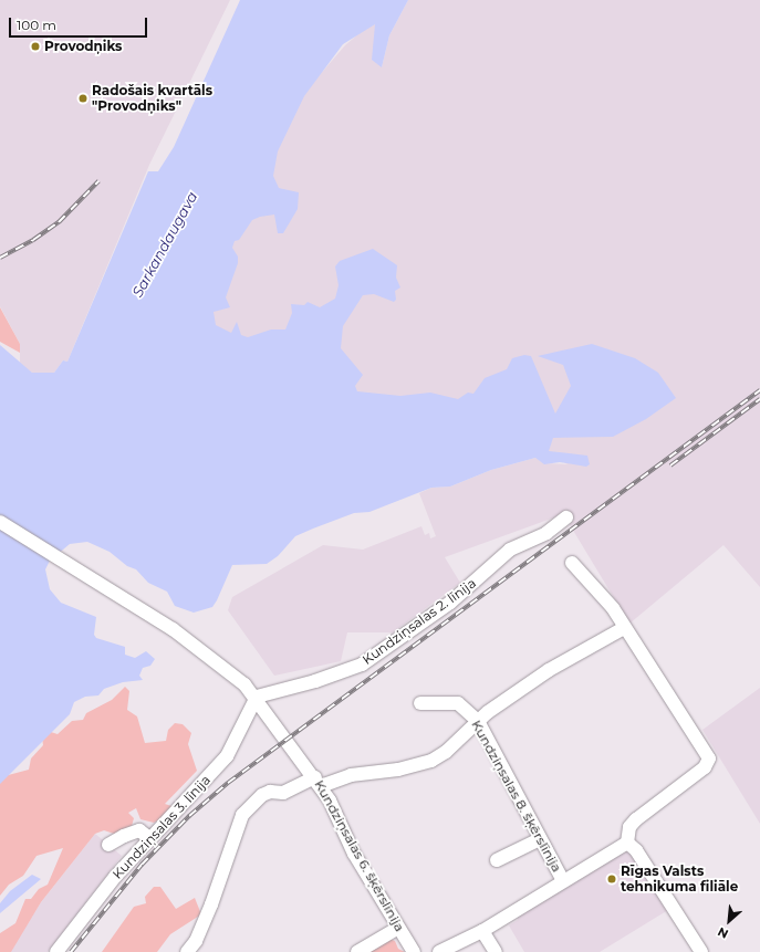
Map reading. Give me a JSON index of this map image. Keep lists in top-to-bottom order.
{
  "streets": {
    "street": [
      "Kundziņsalas 2. līnija",
      "Kundziņsalas 8. šķērslīnija",
      "Kundziņsalas 3. līnija",
      "Kundziņsalas 6. šķērslīnija"
    ]
  },
  "crossings": [
    ["Kundziņsalas 2. līnija", "Kundziņsalas 3. līnija"],
    ["Kundziņsalas 2. līnija", "Kundziņsalas 6. šķērslīnija"],
    ["Kundziņsalas 3. līnija", "Kundziņsalas 6. šķērslīnija"]
  ],
  "water": ["Sarkandaugava"],
  "places": ["Provodņiks", "Radošais kvartāls \"Provodņiks\"", "Rīgas Valsts tehnikuma filiāle"],
  "scale_bar": "100 m",
  "north": "bottom left"
}
